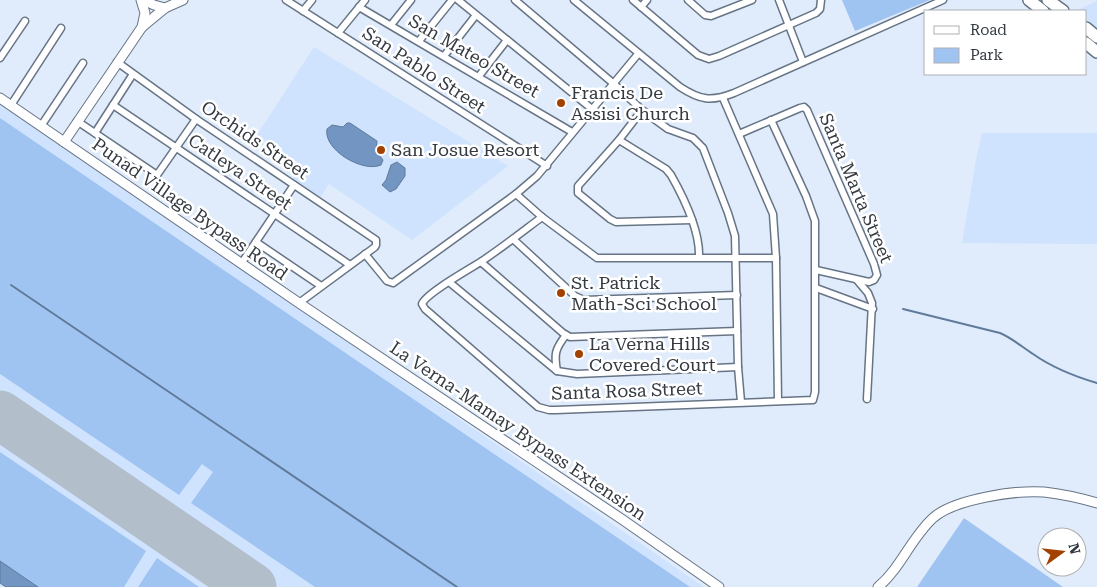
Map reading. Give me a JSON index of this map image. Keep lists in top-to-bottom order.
{
  "streets": {
    "main road": ["Punad Village Bypass Road", "La Verna-Mamay Bypass Extension"],
    "street": [
      "San Mateo Street",
      "San Pablo Street",
      "Orchids Street",
      "Catleya Street",
      "Santa Marta Street",
      "Santa Rosa Street"
    ]
  },
  "crossings": [
    ["Orchids Street", "Punad Village Bypass Road"],
    ["Punad Village Bypass Road", "La Verna-Mamay Bypass Extension"]
  ],
  "places": [
    "Francis De Assisi Church",
    "San Josue Resort",
    "St. Patrick Math-Sci School",
    "La Verna Hills Covered Court"
  ],
  "legend": ["Road", "Park"],
  "north": "right"
}
